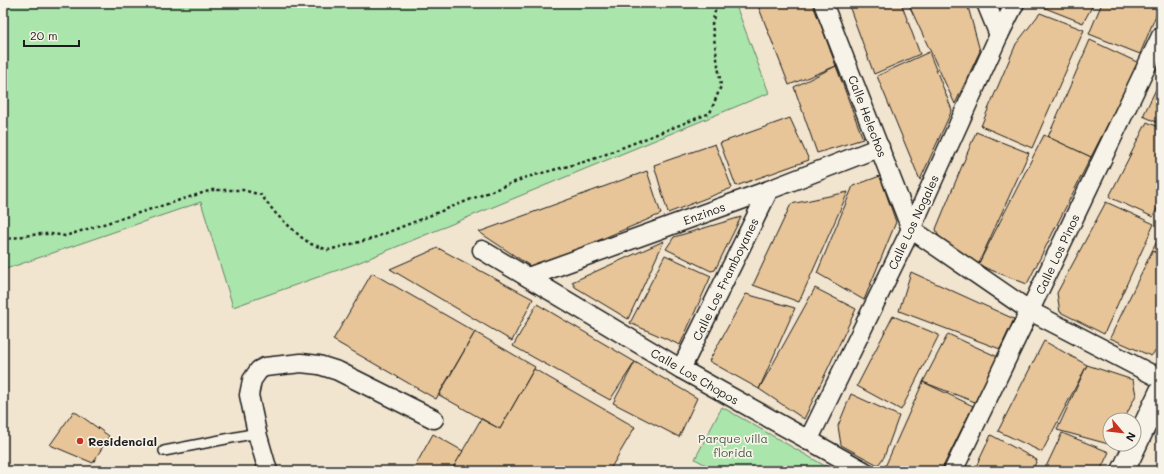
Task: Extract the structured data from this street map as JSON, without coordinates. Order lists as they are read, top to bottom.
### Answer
{
  "streets": {
    "street": [
      "Calle Helechos",
      "Enzinos",
      "Calle Los Nogales",
      "Calle Los Pinos",
      "Calle Los Framboyanes",
      "Calle Los Chopos"
    ]
  },
  "crossings": [
    ["Calle Helechos", "Enzinos"],
    ["Calle Helechos", "Calle Los Nogales"],
    ["Enzinos", "Calle Los Framboyanes"],
    ["Enzinos", "Calle Los Chopos"],
    ["Calle Los Nogales", "Calle Los Chopos"],
    ["Calle Los Framboyanes", "Calle Los Chopos"]
  ],
  "parks": ["Parque villa florida"],
  "places": ["Residencial"],
  "scale_bar": "20 m",
  "north": "bottom right"
}
